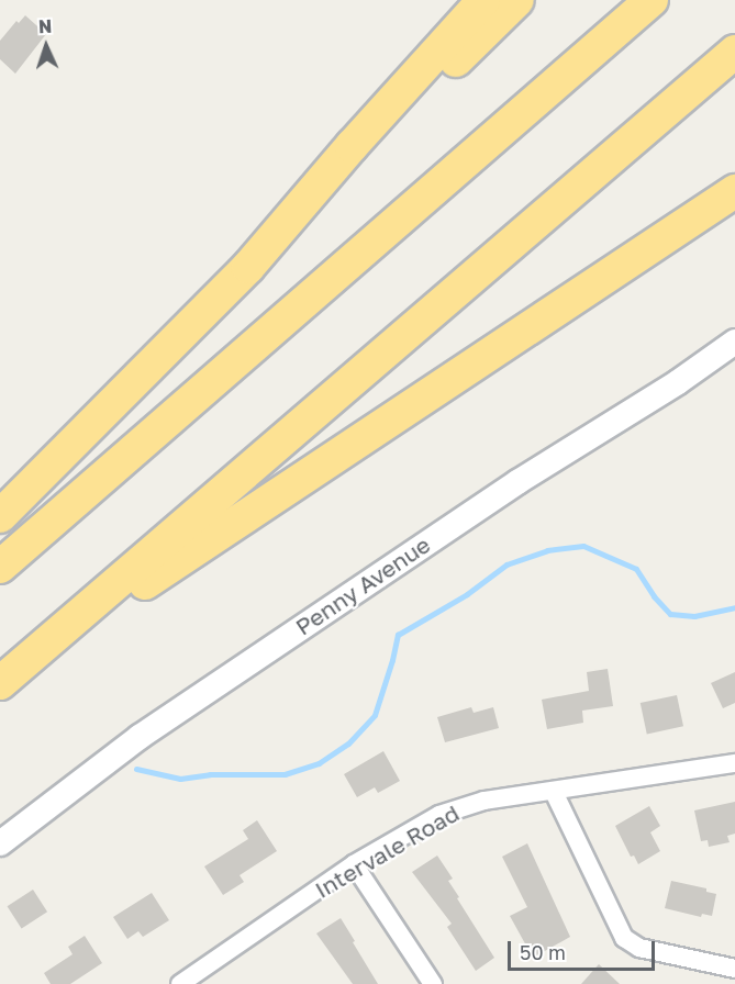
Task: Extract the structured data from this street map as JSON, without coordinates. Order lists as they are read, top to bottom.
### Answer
{
  "streets": {
    "main road": ["Penny Avenue"],
    "street": ["Intervale Road"]
  },
  "scale_bar": "50 m",
  "north": "top"
}
